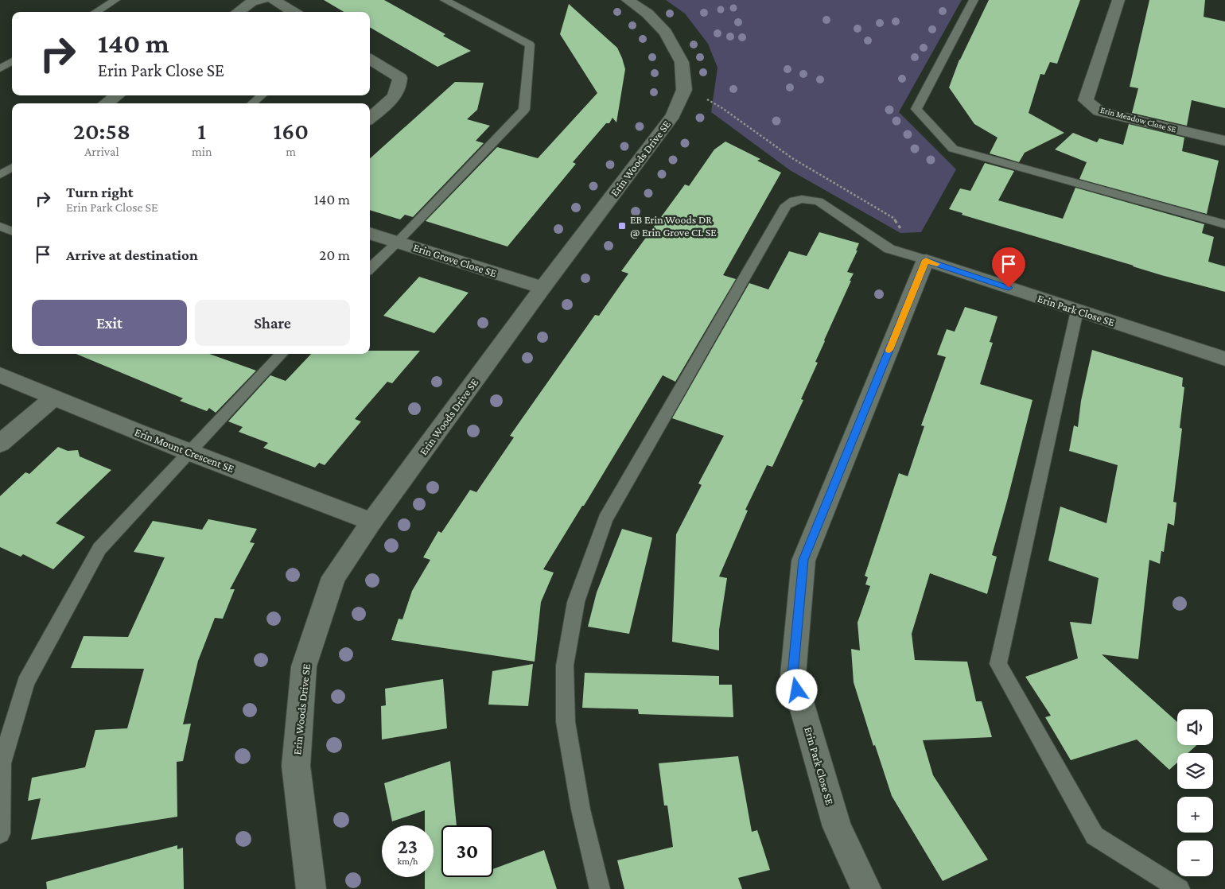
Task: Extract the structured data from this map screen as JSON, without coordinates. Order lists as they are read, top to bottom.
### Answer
{
  "streets": {
    "street": [
      "Erin Meadow Close SE",
      "Erin Woods Drive SE",
      "Erin Grove Close SE",
      "Erin Park Close SE",
      "Erin Mount Crescent SE"
    ]
  },
  "crossings": [
    ["Erin Woods Drive SE", "Erin Grove Close SE"],
    ["Erin Woods Drive SE", "Erin Mount Crescent SE"]
  ],
  "places": {
    "transit": ["EB Erin Woods DR @ Erin Grove CL SE"]
  },
  "page": {
    "turn": ["140 m", "Erin Park Close SE"],
    "eta": [
      "20:58",
      "Arrival",
      "1",
      "min",
      "160",
      "m"
    ],
    "list": [
      {
        "name": "Turn right",
        "note": "Erin Park Close SE",
        "value": "140 m"
      },
      {
        "name": "Arrive at destination",
        "value": "20 m"
      }
    ],
    "buttons": ["Exit", "Share"],
    "map_buttons": ["+", "−"],
    "speed": "23 km/h",
    "limit": "30"
  }
}
